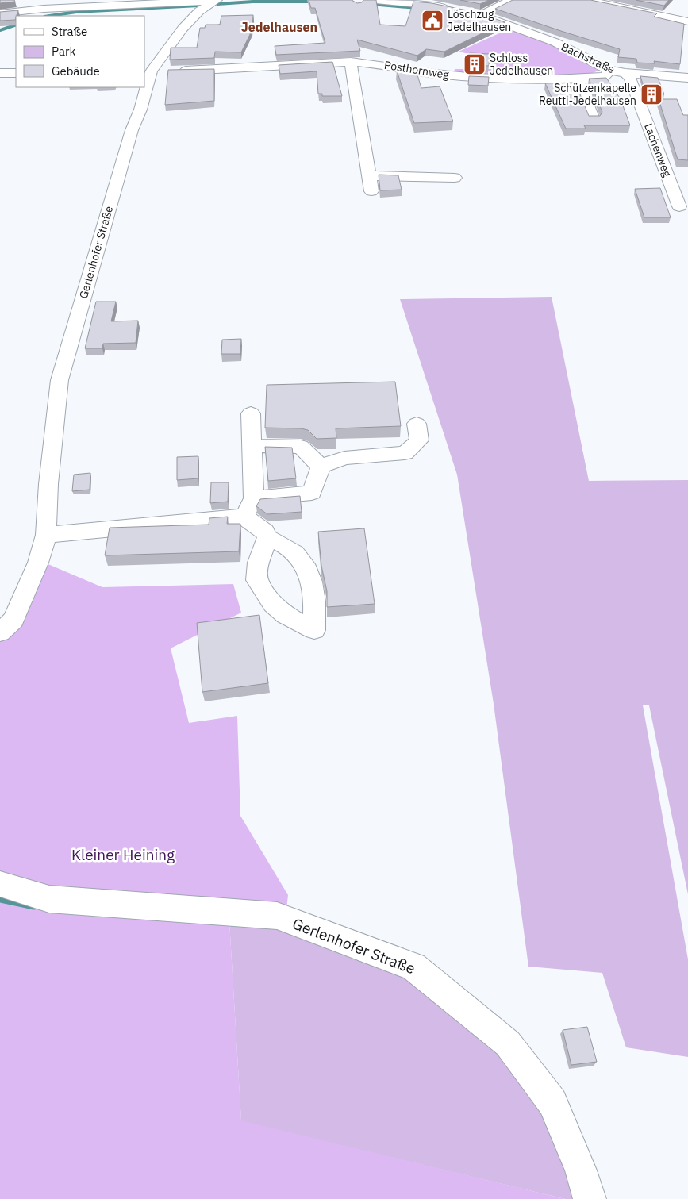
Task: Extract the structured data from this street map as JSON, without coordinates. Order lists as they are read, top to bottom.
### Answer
{
  "streets": {
    "street": [
      "Bachstraße",
      "Posthornweg",
      "Lachenweg",
      "Gerlenhofer Straße"
    ]
  },
  "crossings": [
    ["Bachstraße", "Posthornweg"],
    ["Bachstraße", "Lachenweg"],
    ["Posthornweg", "Lachenweg"],
    ["Posthornweg", "Gerlenhofer Straße"]
  ],
  "districts": ["Jedelhausen"],
  "parks": ["Kleiner Heining"],
  "places": {
    "public building": ["Löschzug Jedelhausen"],
    "building": ["Schloss Jedelhausen", "Schützenkapelle Reutti-Jedelhausen"]
  },
  "legend": ["Straße", "Park", "Gebäude"]
}
